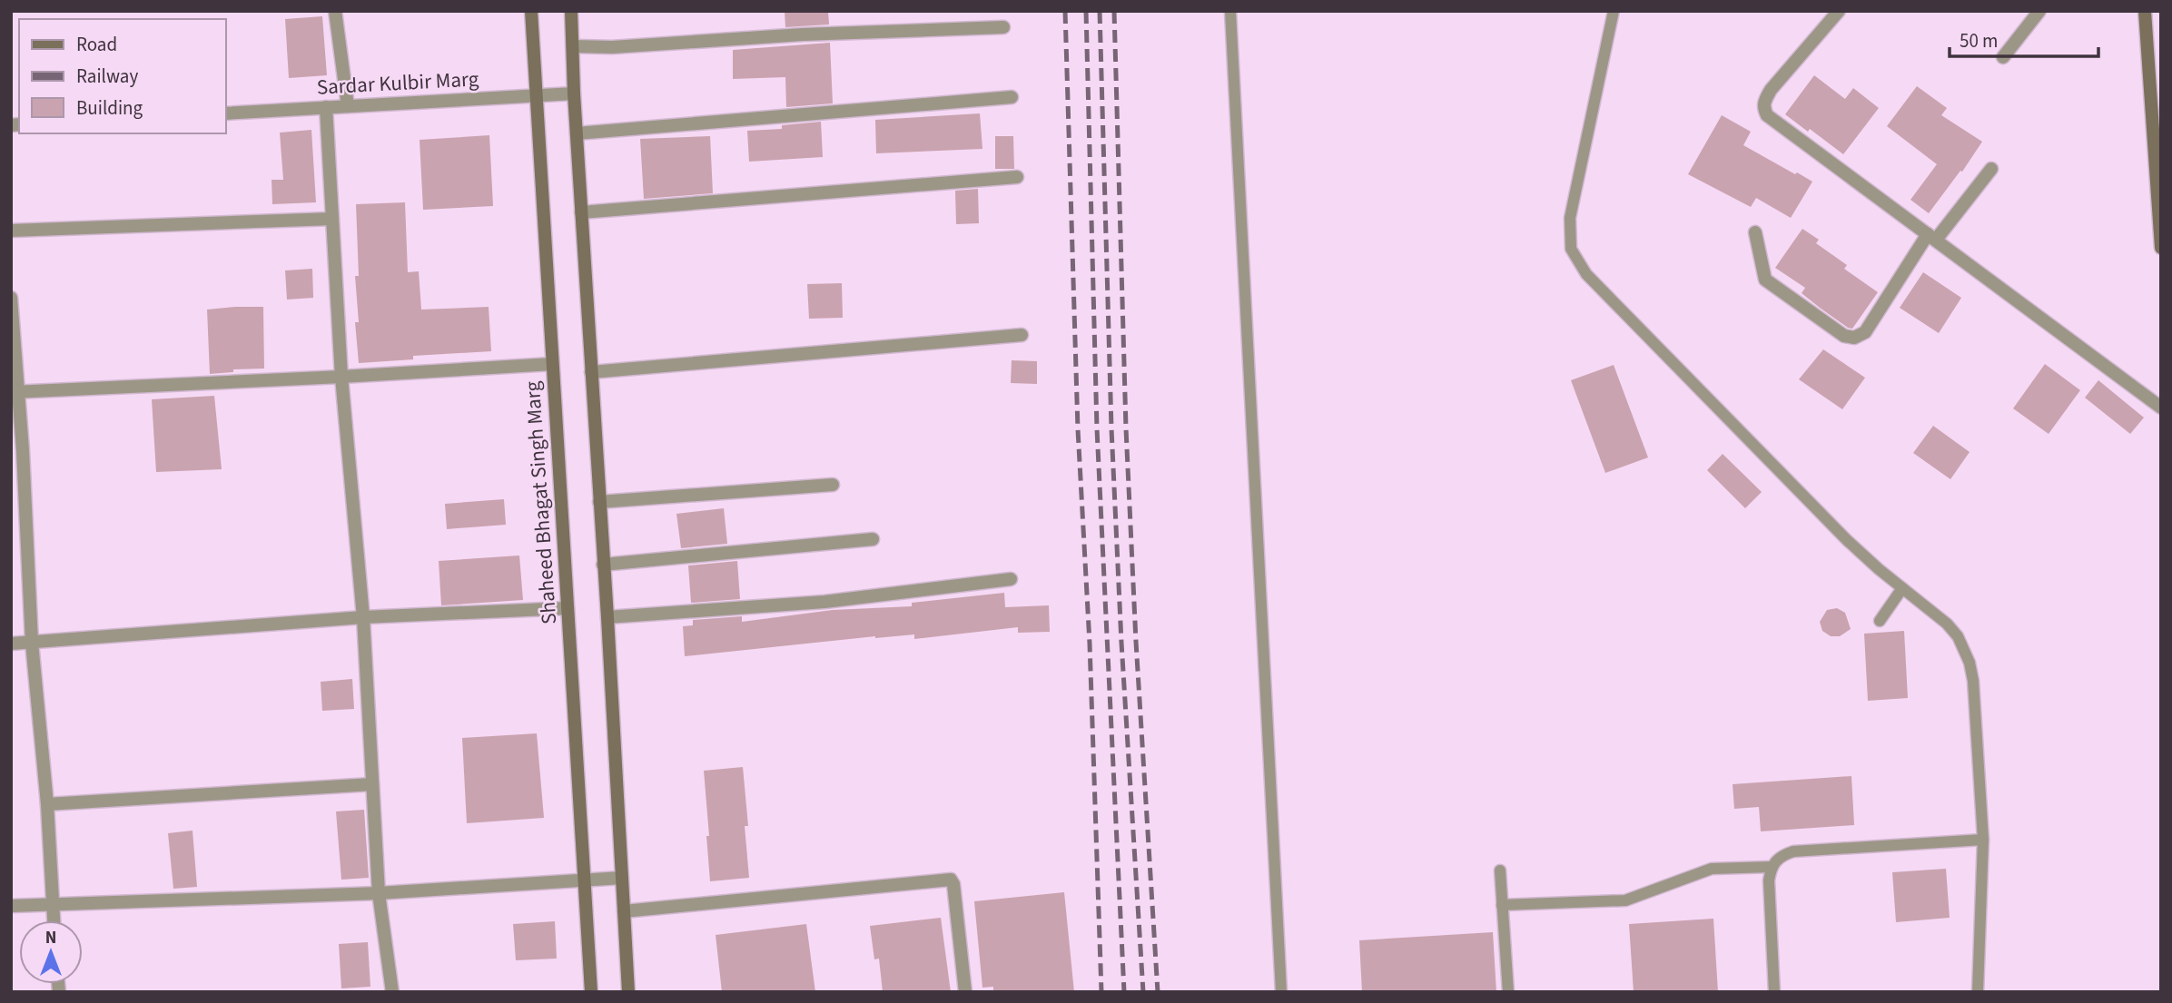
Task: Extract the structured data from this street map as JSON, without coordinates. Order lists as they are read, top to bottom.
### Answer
{
  "streets": {
    "street": ["Sardar Kulbir Marg", "Shaheed Bhagat Singh Marg"]
  },
  "crossings": [
    ["Sardar Kulbir Marg", "Shaheed Bhagat Singh Marg"]
  ],
  "legend": ["Road", "Railway", "Building"],
  "scale_bar": "50 m",
  "north": "top"
}
